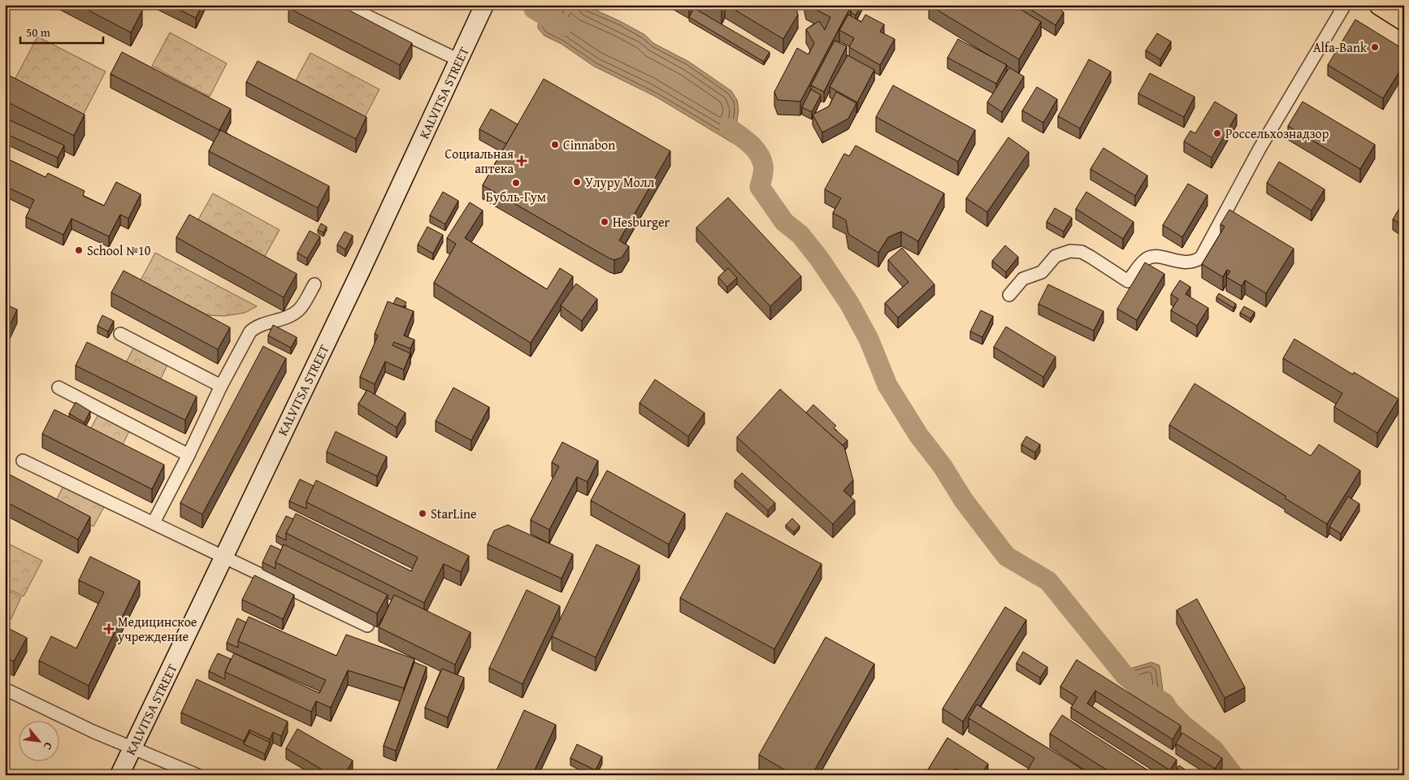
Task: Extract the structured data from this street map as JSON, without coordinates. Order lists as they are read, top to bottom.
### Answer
{
  "streets": {
    "street": ["KALVITSA STREET"]
  },
  "places": {
    "other": [
      "Alfa-Bank",
      "Россельхознадзор",
      "Cinnabon",
      "Улуру Молл",
      "Бубль-Гум",
      "Hesburger",
      "School №10",
      "StarLine"
    ],
    "health": ["Социальная аптека", "Медицинское учреждение"]
  },
  "scale_bar": "50 m",
  "north": "bottom right"
}
